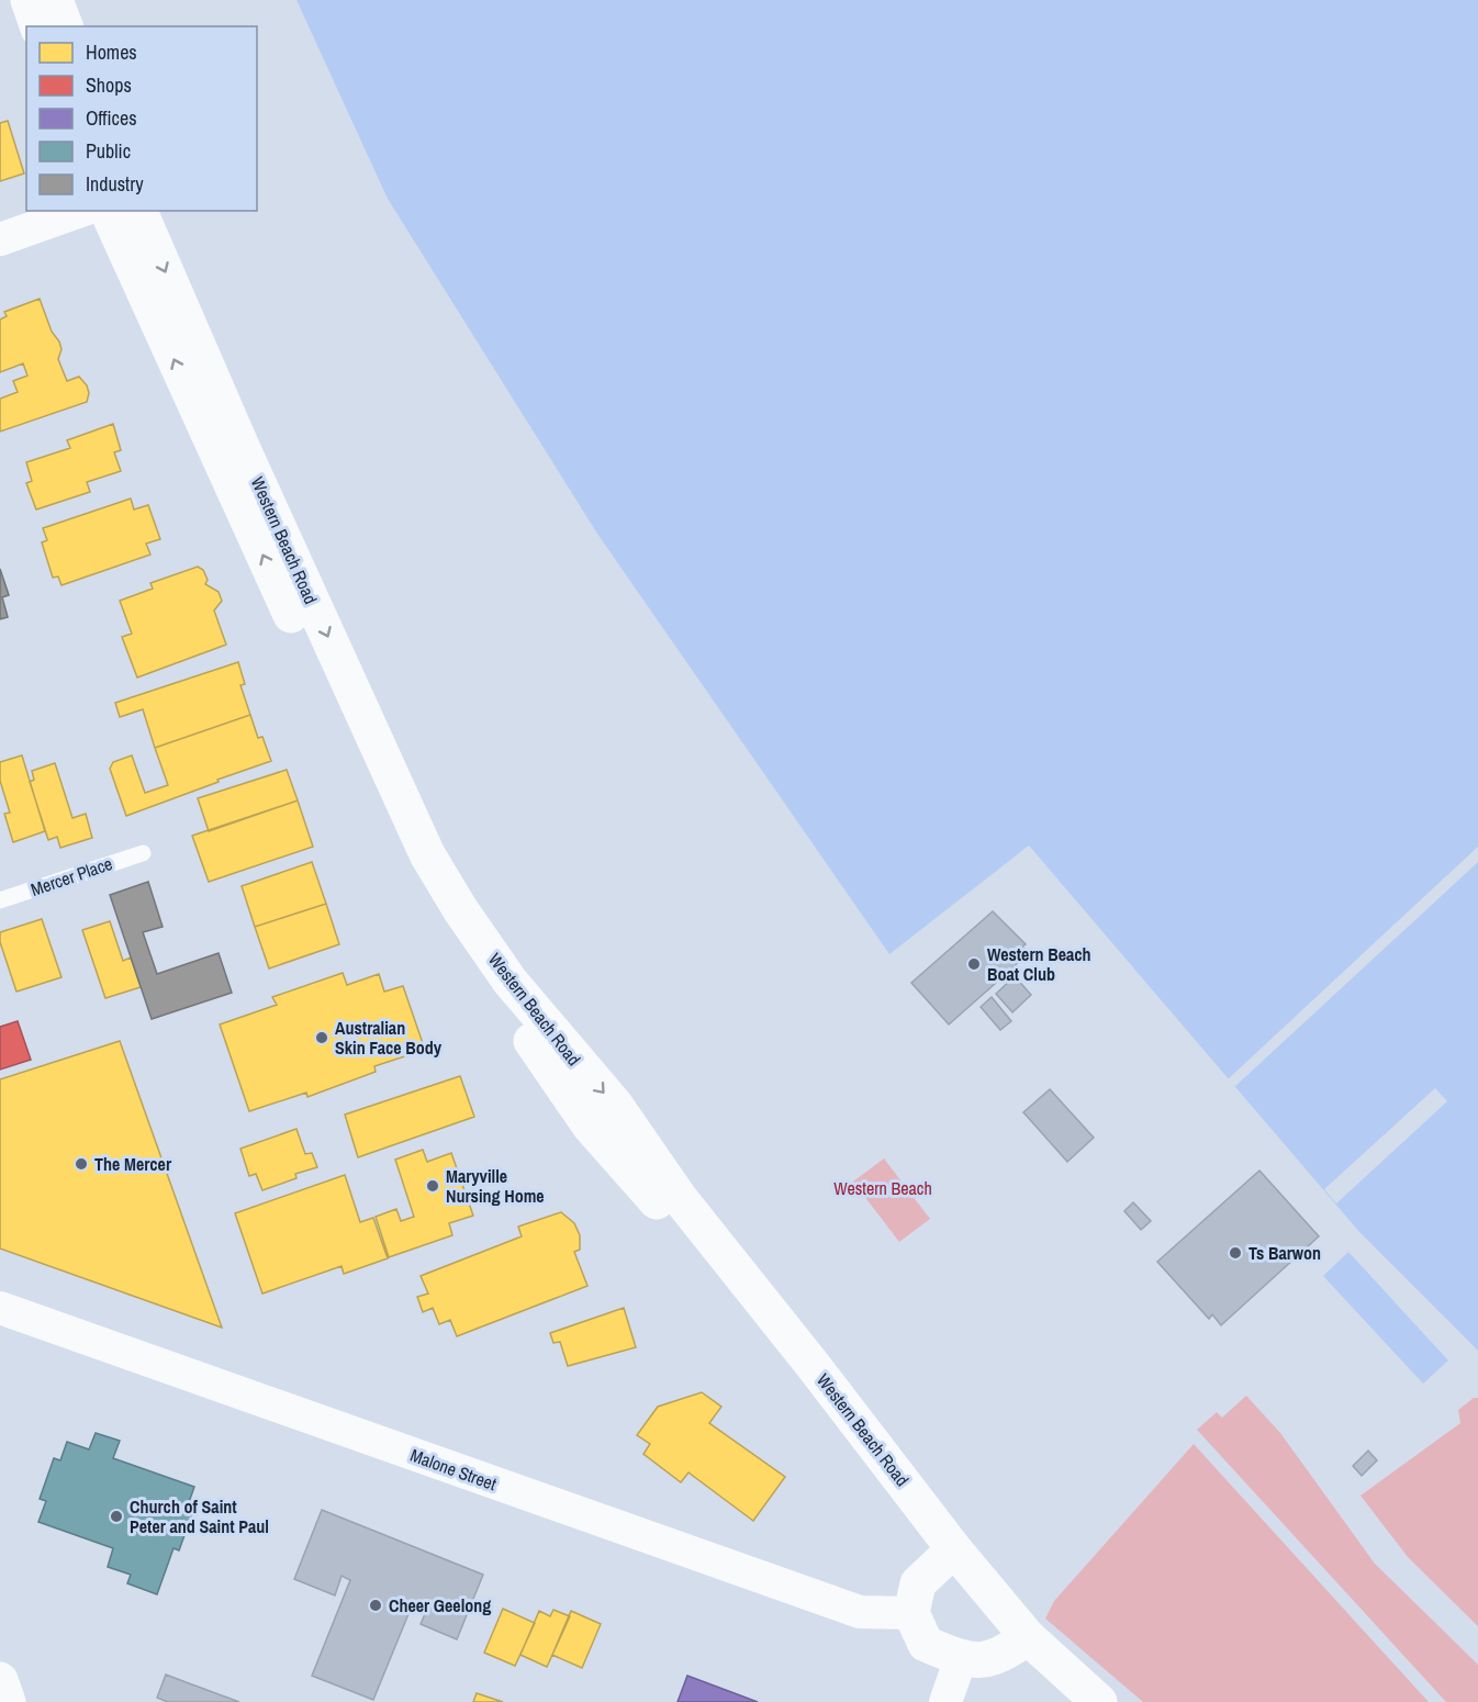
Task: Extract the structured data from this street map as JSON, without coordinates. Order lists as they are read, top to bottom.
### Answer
{
  "streets": {
    "street": ["Western Beach Road", "Malone Street"],
    "lane": ["Mercer Place"]
  },
  "parks": ["Western Beach"],
  "places": [
    "Western Beach Boat Club",
    "Australian Skin Face Body",
    "The Mercer",
    "Maryville Nursing Home",
    "Ts Barwon",
    "Church of Saint Peter and Saint Paul",
    "Cheer Geelong"
  ],
  "legend": [
    "Homes",
    "Shops",
    "Offices",
    "Public",
    "Industry"
  ]
}
